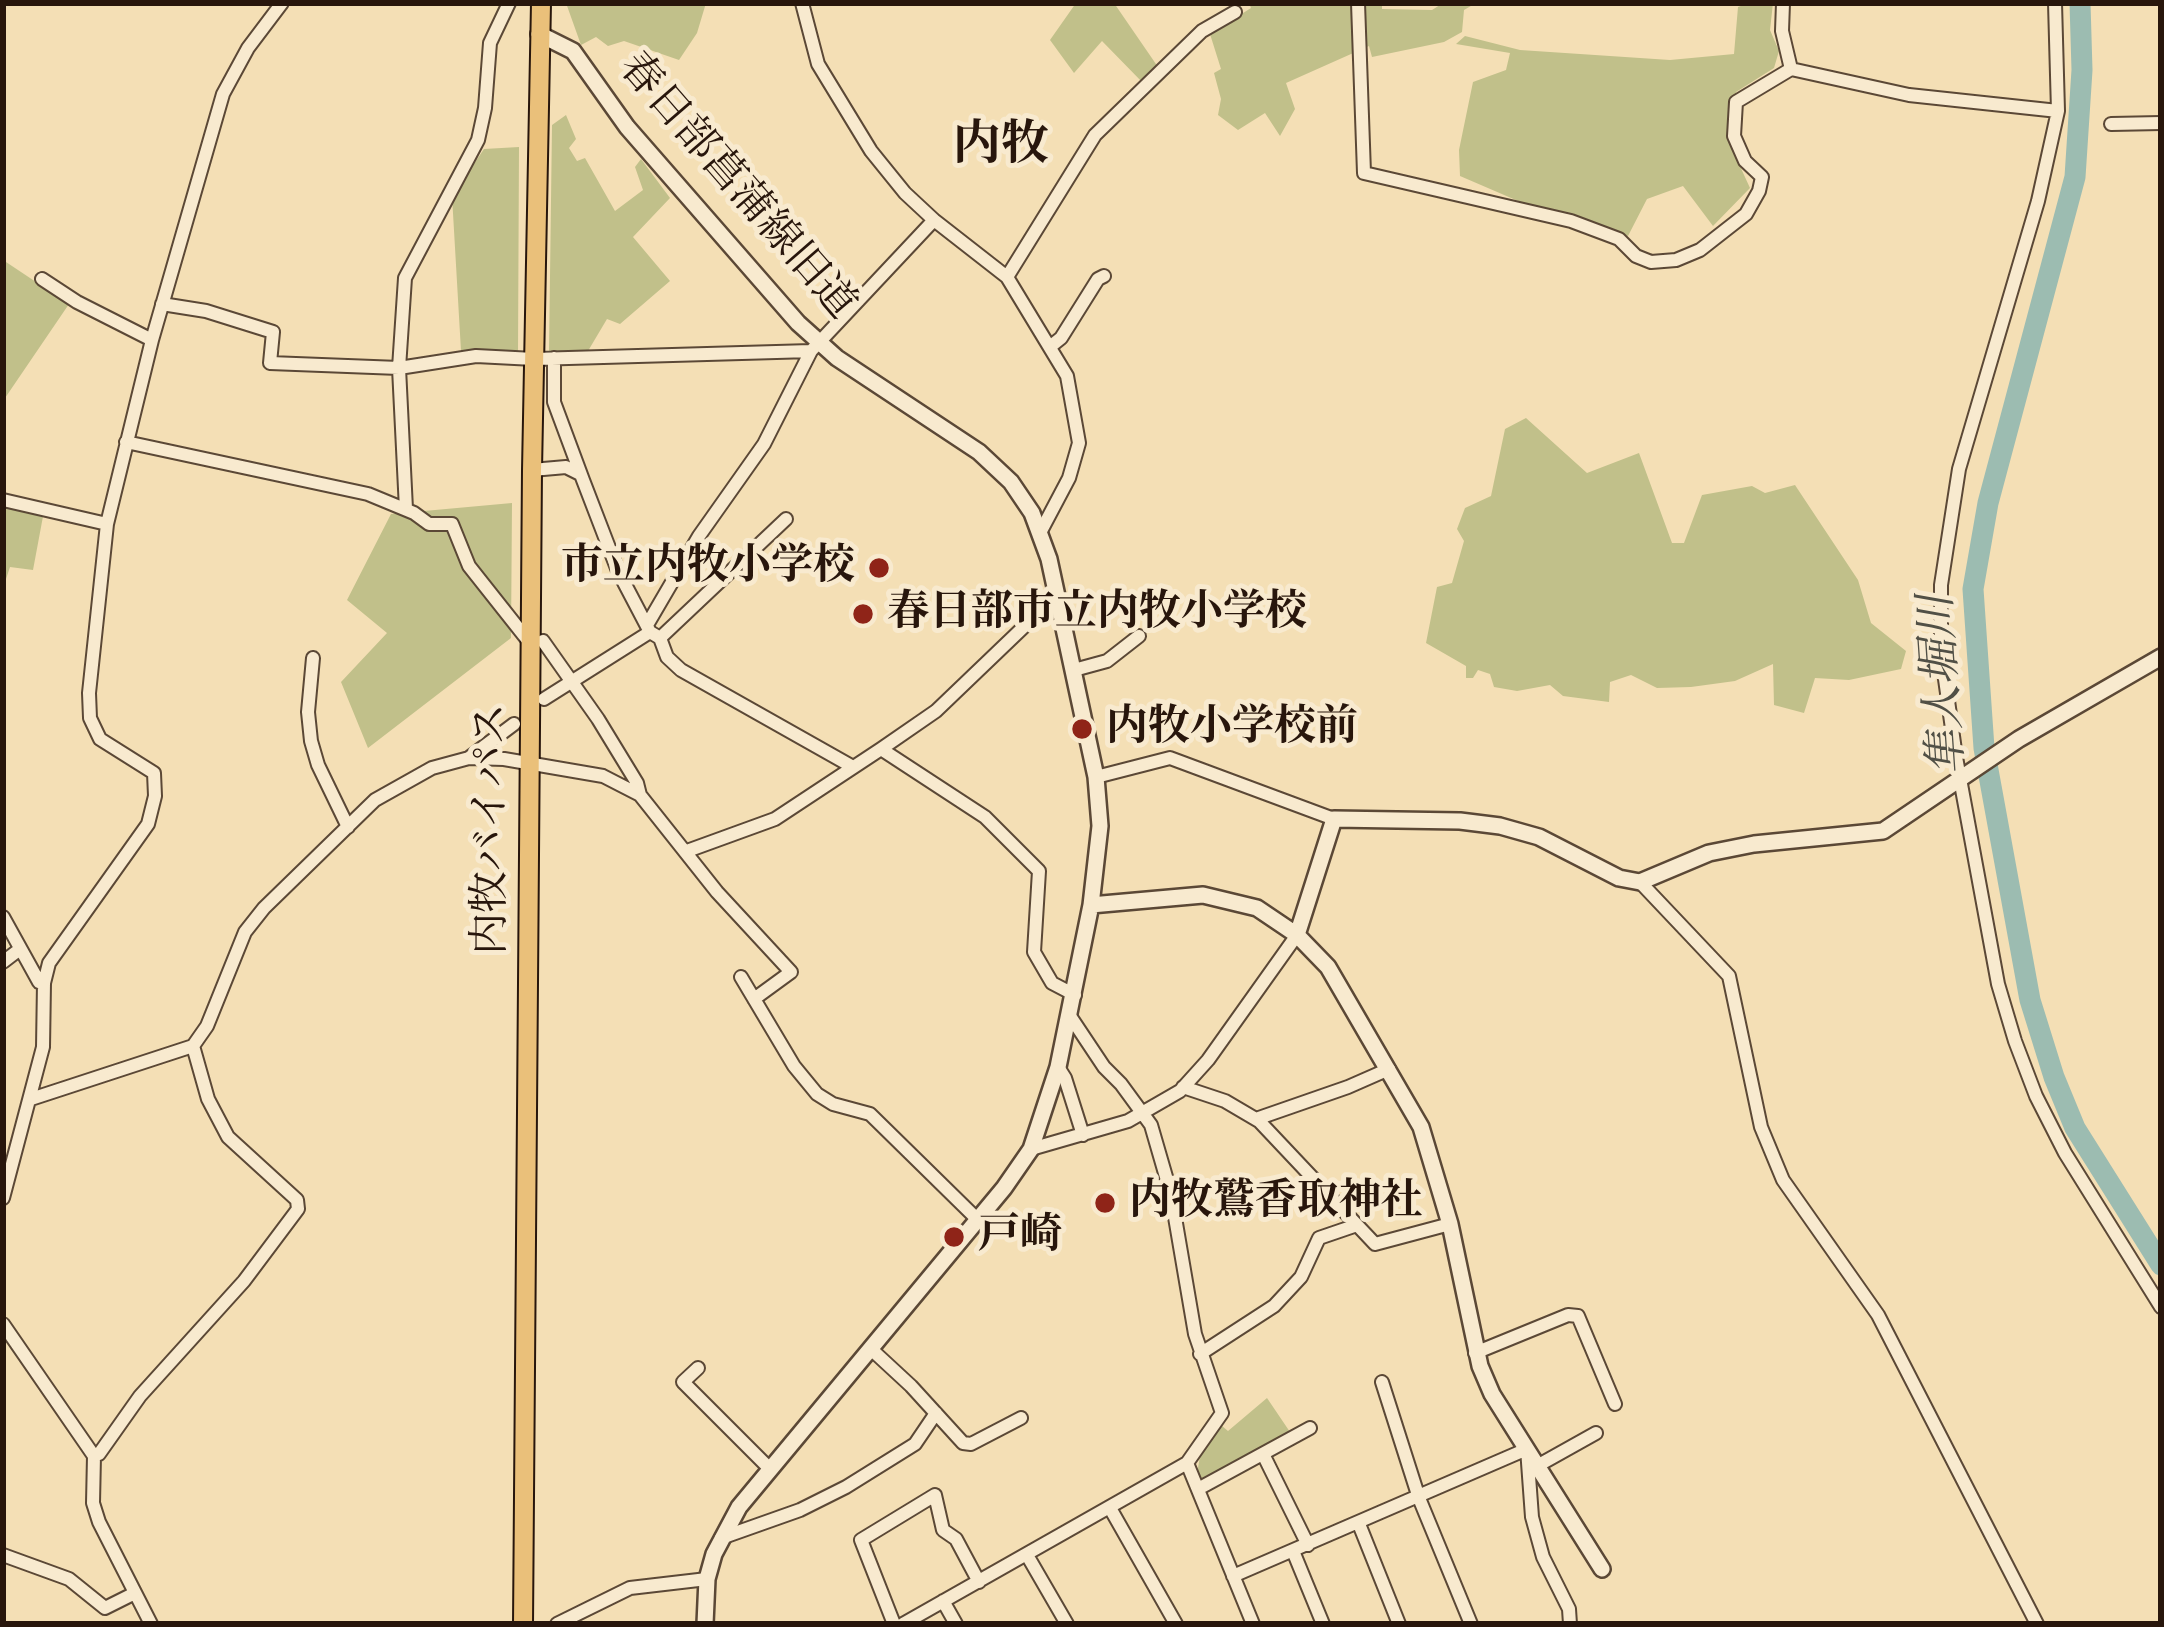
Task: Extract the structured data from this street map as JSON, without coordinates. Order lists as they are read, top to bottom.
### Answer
{
  "streets": {
    "main road": ["内牧バイパス"],
    "street": ["春日部菖蒲線旧道"]
  },
  "crossings": [
    ["春日部菖蒲線旧道", "内牧バイパス"]
  ],
  "districts": ["内牧"],
  "water": ["隼人堀川"],
  "places": [
    "市立内牧小学校",
    "春日部市立内牧小学校",
    "内牧小学校前",
    "内牧鷲香取神社",
    "戸崎"
  ]
}
